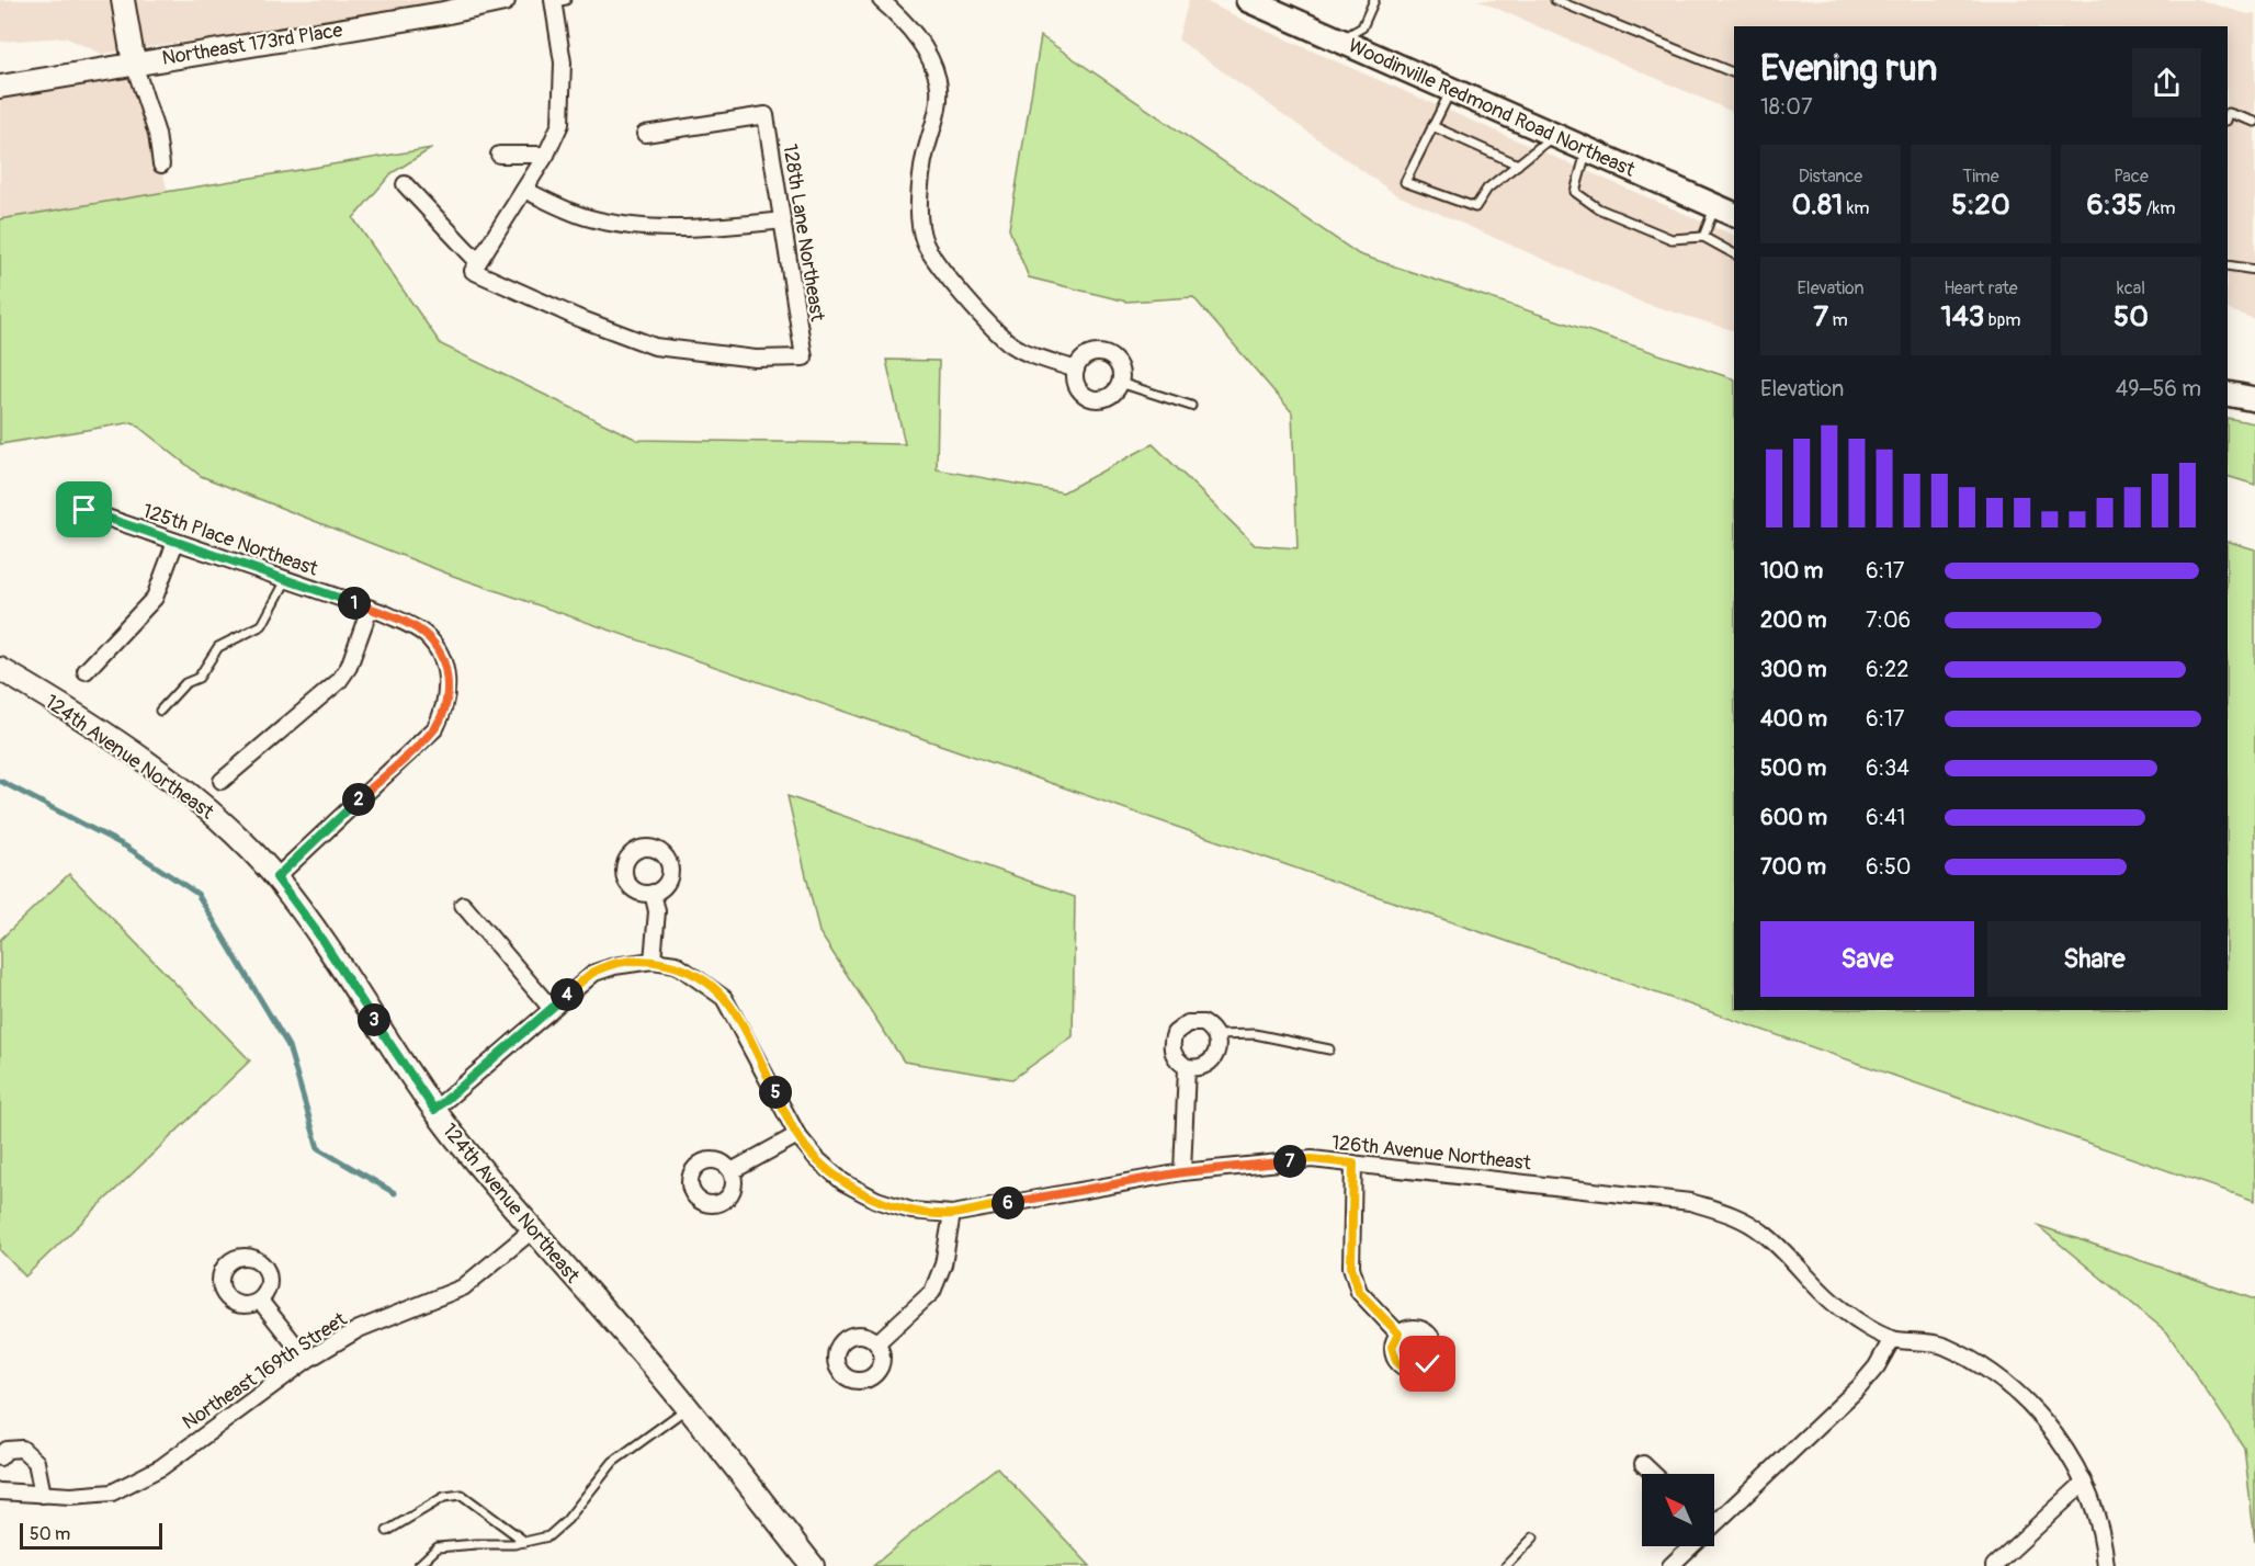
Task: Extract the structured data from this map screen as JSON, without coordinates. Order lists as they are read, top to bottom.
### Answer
{
  "streets": {
    "main road": ["Woodinville Redmond Road Northeast"],
    "street": [
      "Northeast 173rd Place",
      "128th Lane Northeast",
      "125th Place Northeast",
      "124th Avenue Northeast",
      "126th Avenue Northeast",
      "Northeast 169th Street"
    ]
  },
  "crossings": [
    ["125th Place Northeast", "124th Avenue Northeast"],
    ["124th Avenue Northeast", "Northeast 169th Street"]
  ],
  "scale_bar": "50 m",
  "north": "top left",
  "page": {
    "heading": ["Evening run", "18:07"],
    "stats": [
      ["Distance", "0.81 km"],
      ["Time", "5:20"],
      ["Pace", "6:35 /km"],
      ["Elevation", "7 m"],
      ["Heart rate", "143 bpm"],
      ["kcal", "50"]
    ],
    "chart": ["Elevation", "49–56 m"],
    "list": [
      {
        "name": "100 m",
        "note": "6:17"
      },
      {
        "name": "200 m",
        "note": "7:06"
      },
      {
        "name": "300 m",
        "note": "6:22"
      },
      {
        "name": "400 m",
        "note": "6:17"
      },
      {
        "name": "500 m",
        "note": "6:34"
      },
      {
        "name": "600 m",
        "note": "6:41"
      },
      {
        "name": "700 m",
        "note": "6:50"
      }
    ],
    "pins": [
      "1",
      "2",
      "4",
      "3",
      "5",
      "7",
      "6"
    ],
    "buttons": ["Save", "Share"],
    "scale": "50 m"
  }
}
